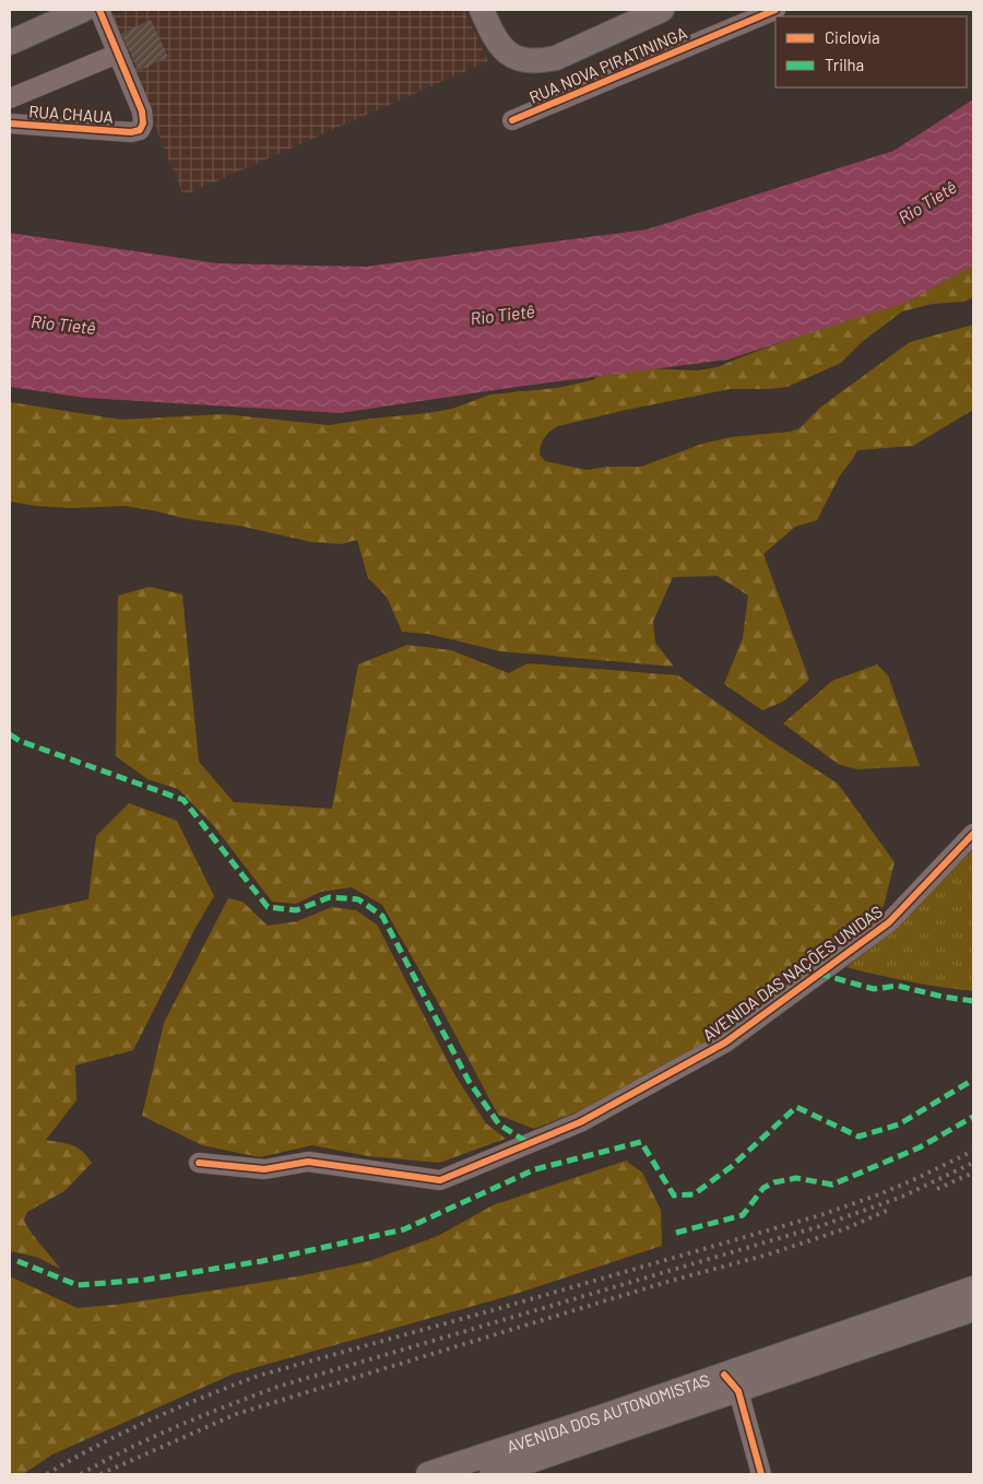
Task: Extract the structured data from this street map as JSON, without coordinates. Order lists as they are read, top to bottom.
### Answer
{
  "streets": {
    "main road": ["AVENIDA DOS AUTONOMISTAS"],
    "street": ["RUA NOVA PIRATININGA", "RUA CHAUA", "AVENIDA DAS NAÇÕES UNIDAS"]
  },
  "water": ["Rio Tietê"],
  "legend": ["Ciclovia", "Trilha"]
}
